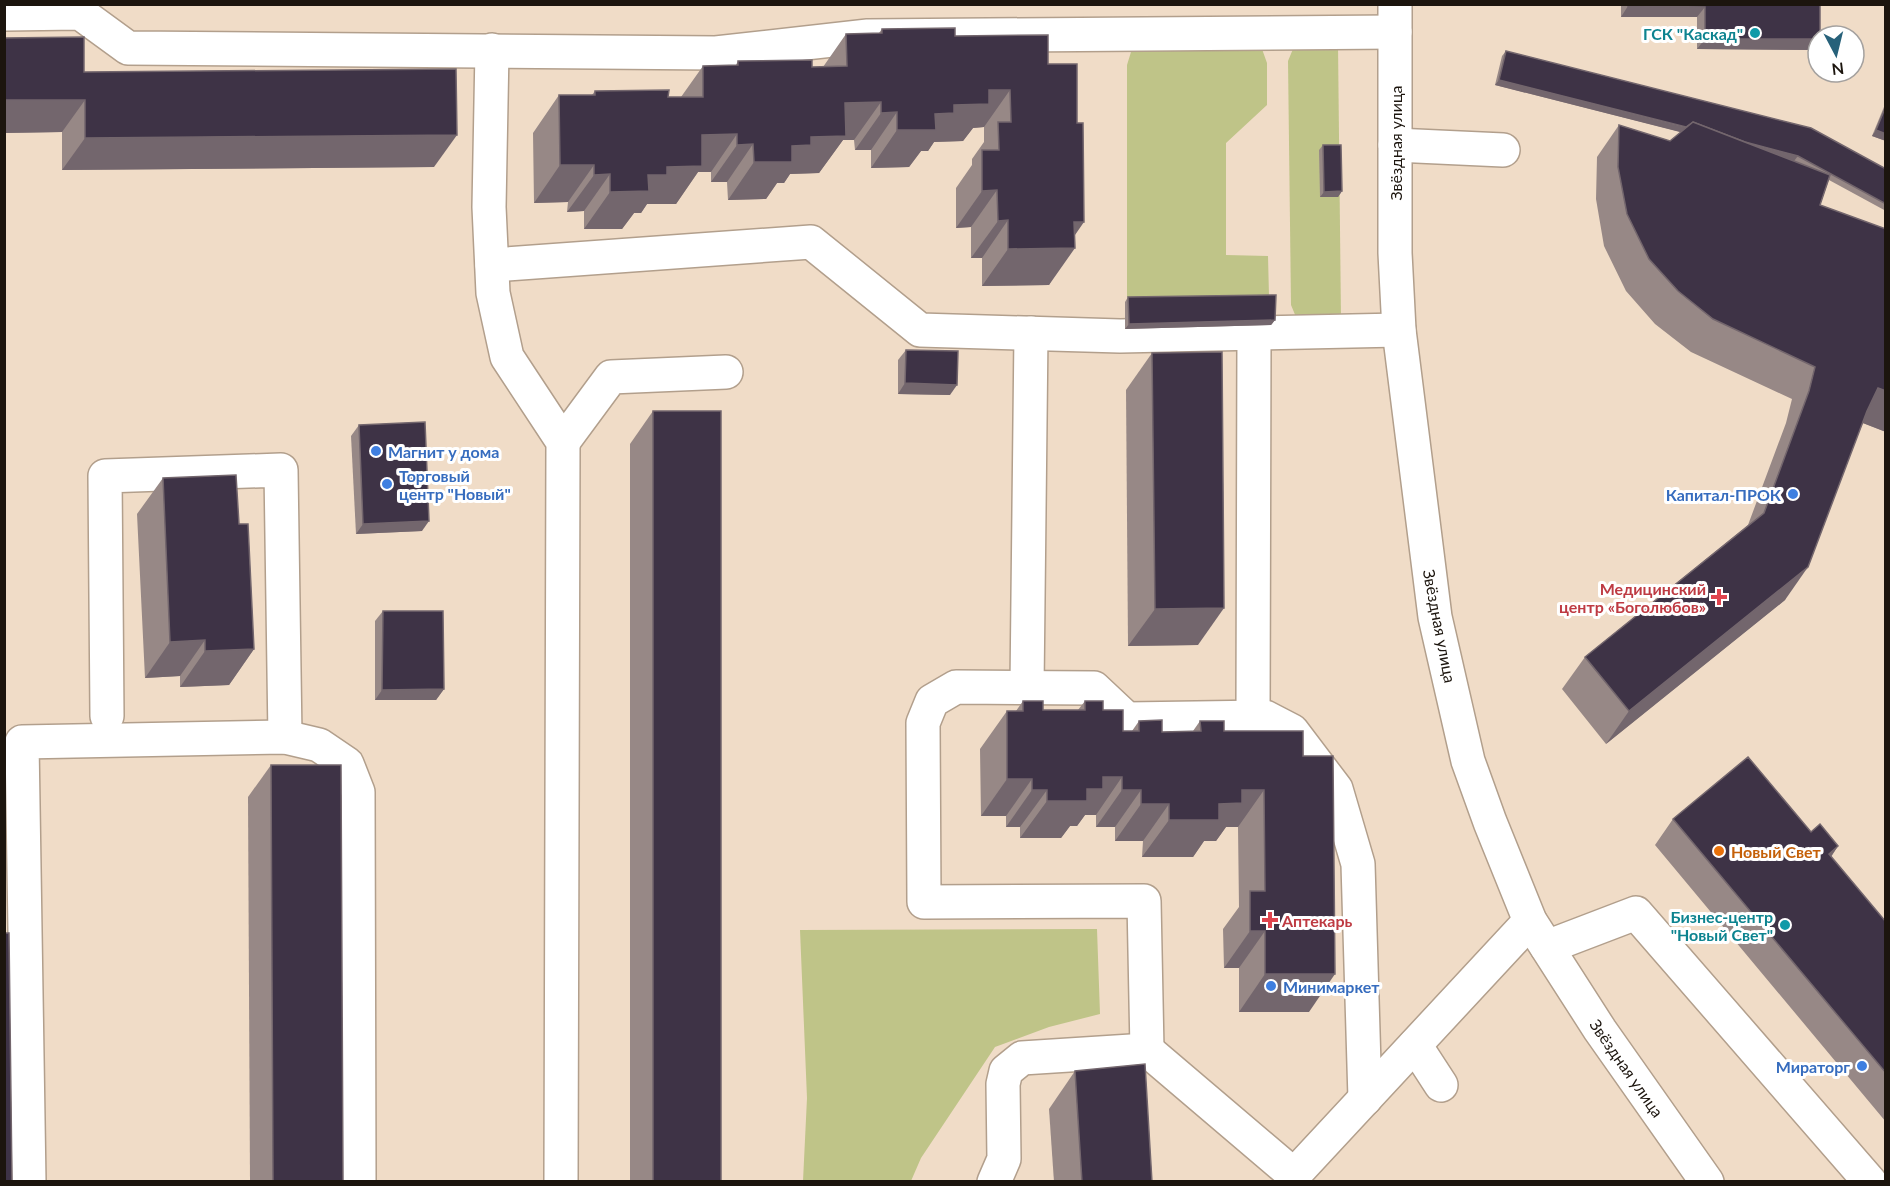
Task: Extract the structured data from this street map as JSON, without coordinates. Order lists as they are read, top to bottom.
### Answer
{
  "streets": {
    "main road": ["Звёздная улица"]
  },
  "places": {
    "other": [
      "ГСК \"Каскад\"",
      "Магнит у дома",
      "Торговый центр \"Новый\"",
      "Капитал-ПРОК",
      "Новый Свет",
      "Бизнес-центр \"Новый Свет\"",
      "Минимаркет",
      "Мираторг"
    ],
    "health": ["Медицинский центр «Боголюбов»", "Аптекарь"]
  },
  "north": "bottom"
}
